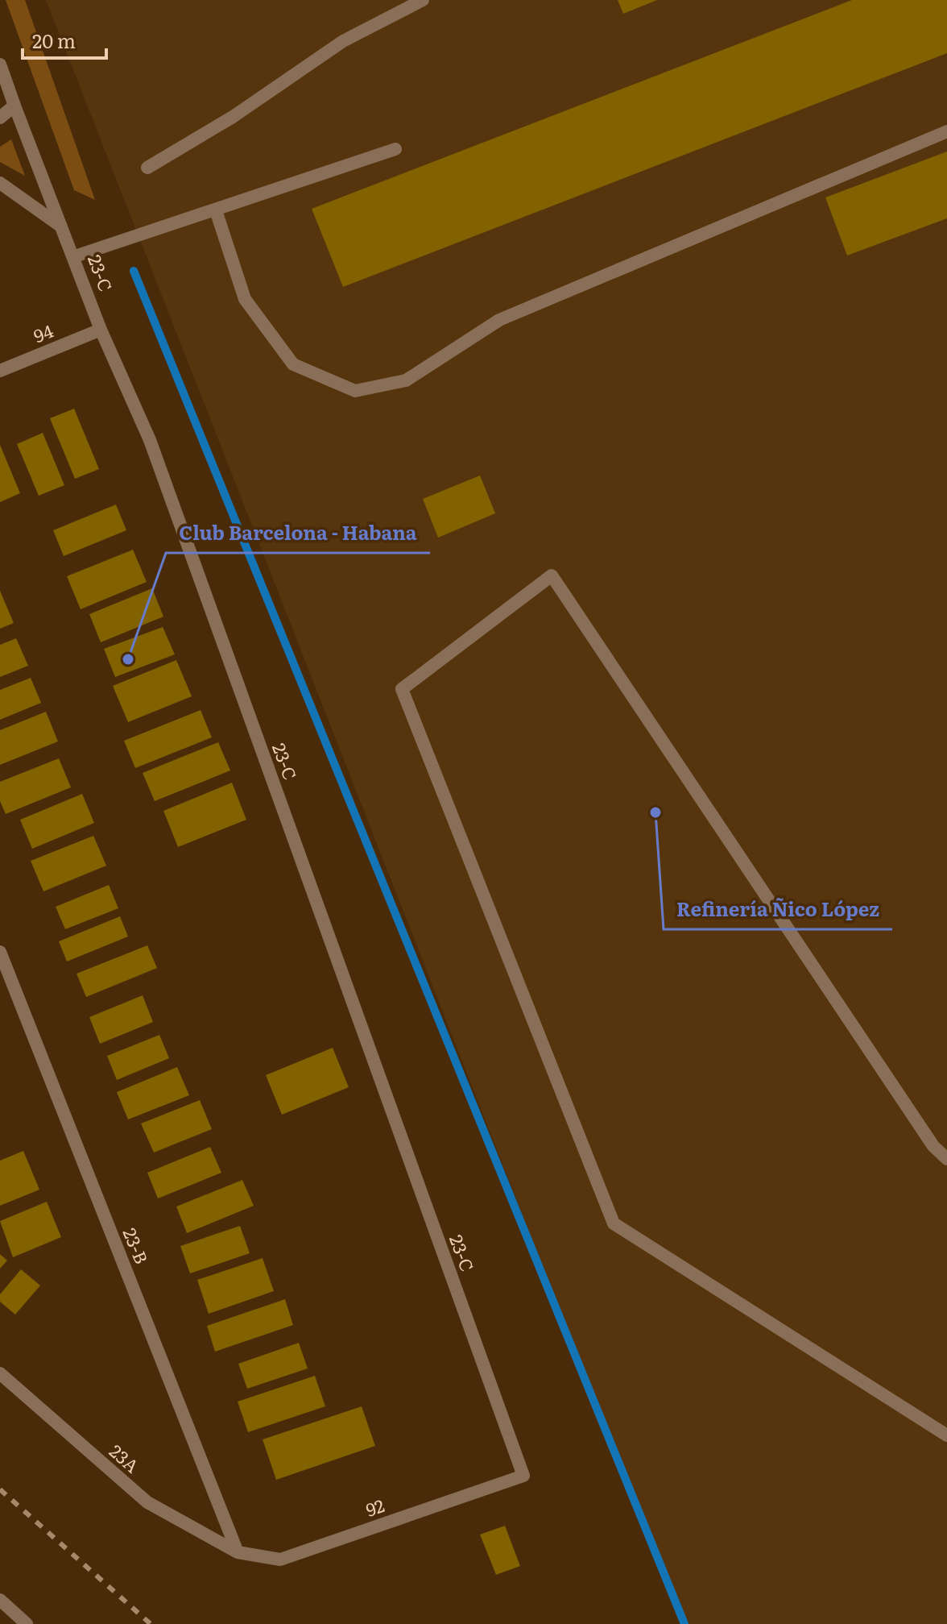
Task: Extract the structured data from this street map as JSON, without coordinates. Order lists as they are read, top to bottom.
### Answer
{
  "streets": {
    "street": [
      "23-C",
      "94",
      "23-B",
      "23A",
      "92"
    ]
  },
  "crossings": [
    ["23-C", "94"],
    ["23-C", "92"],
    ["23-B", "23A"],
    ["23-B", "92"],
    ["23A", "92"]
  ],
  "places": ["Club Barcelona - Habana", "Refinería Ñico López"],
  "scale_bar": "20 m"
}
